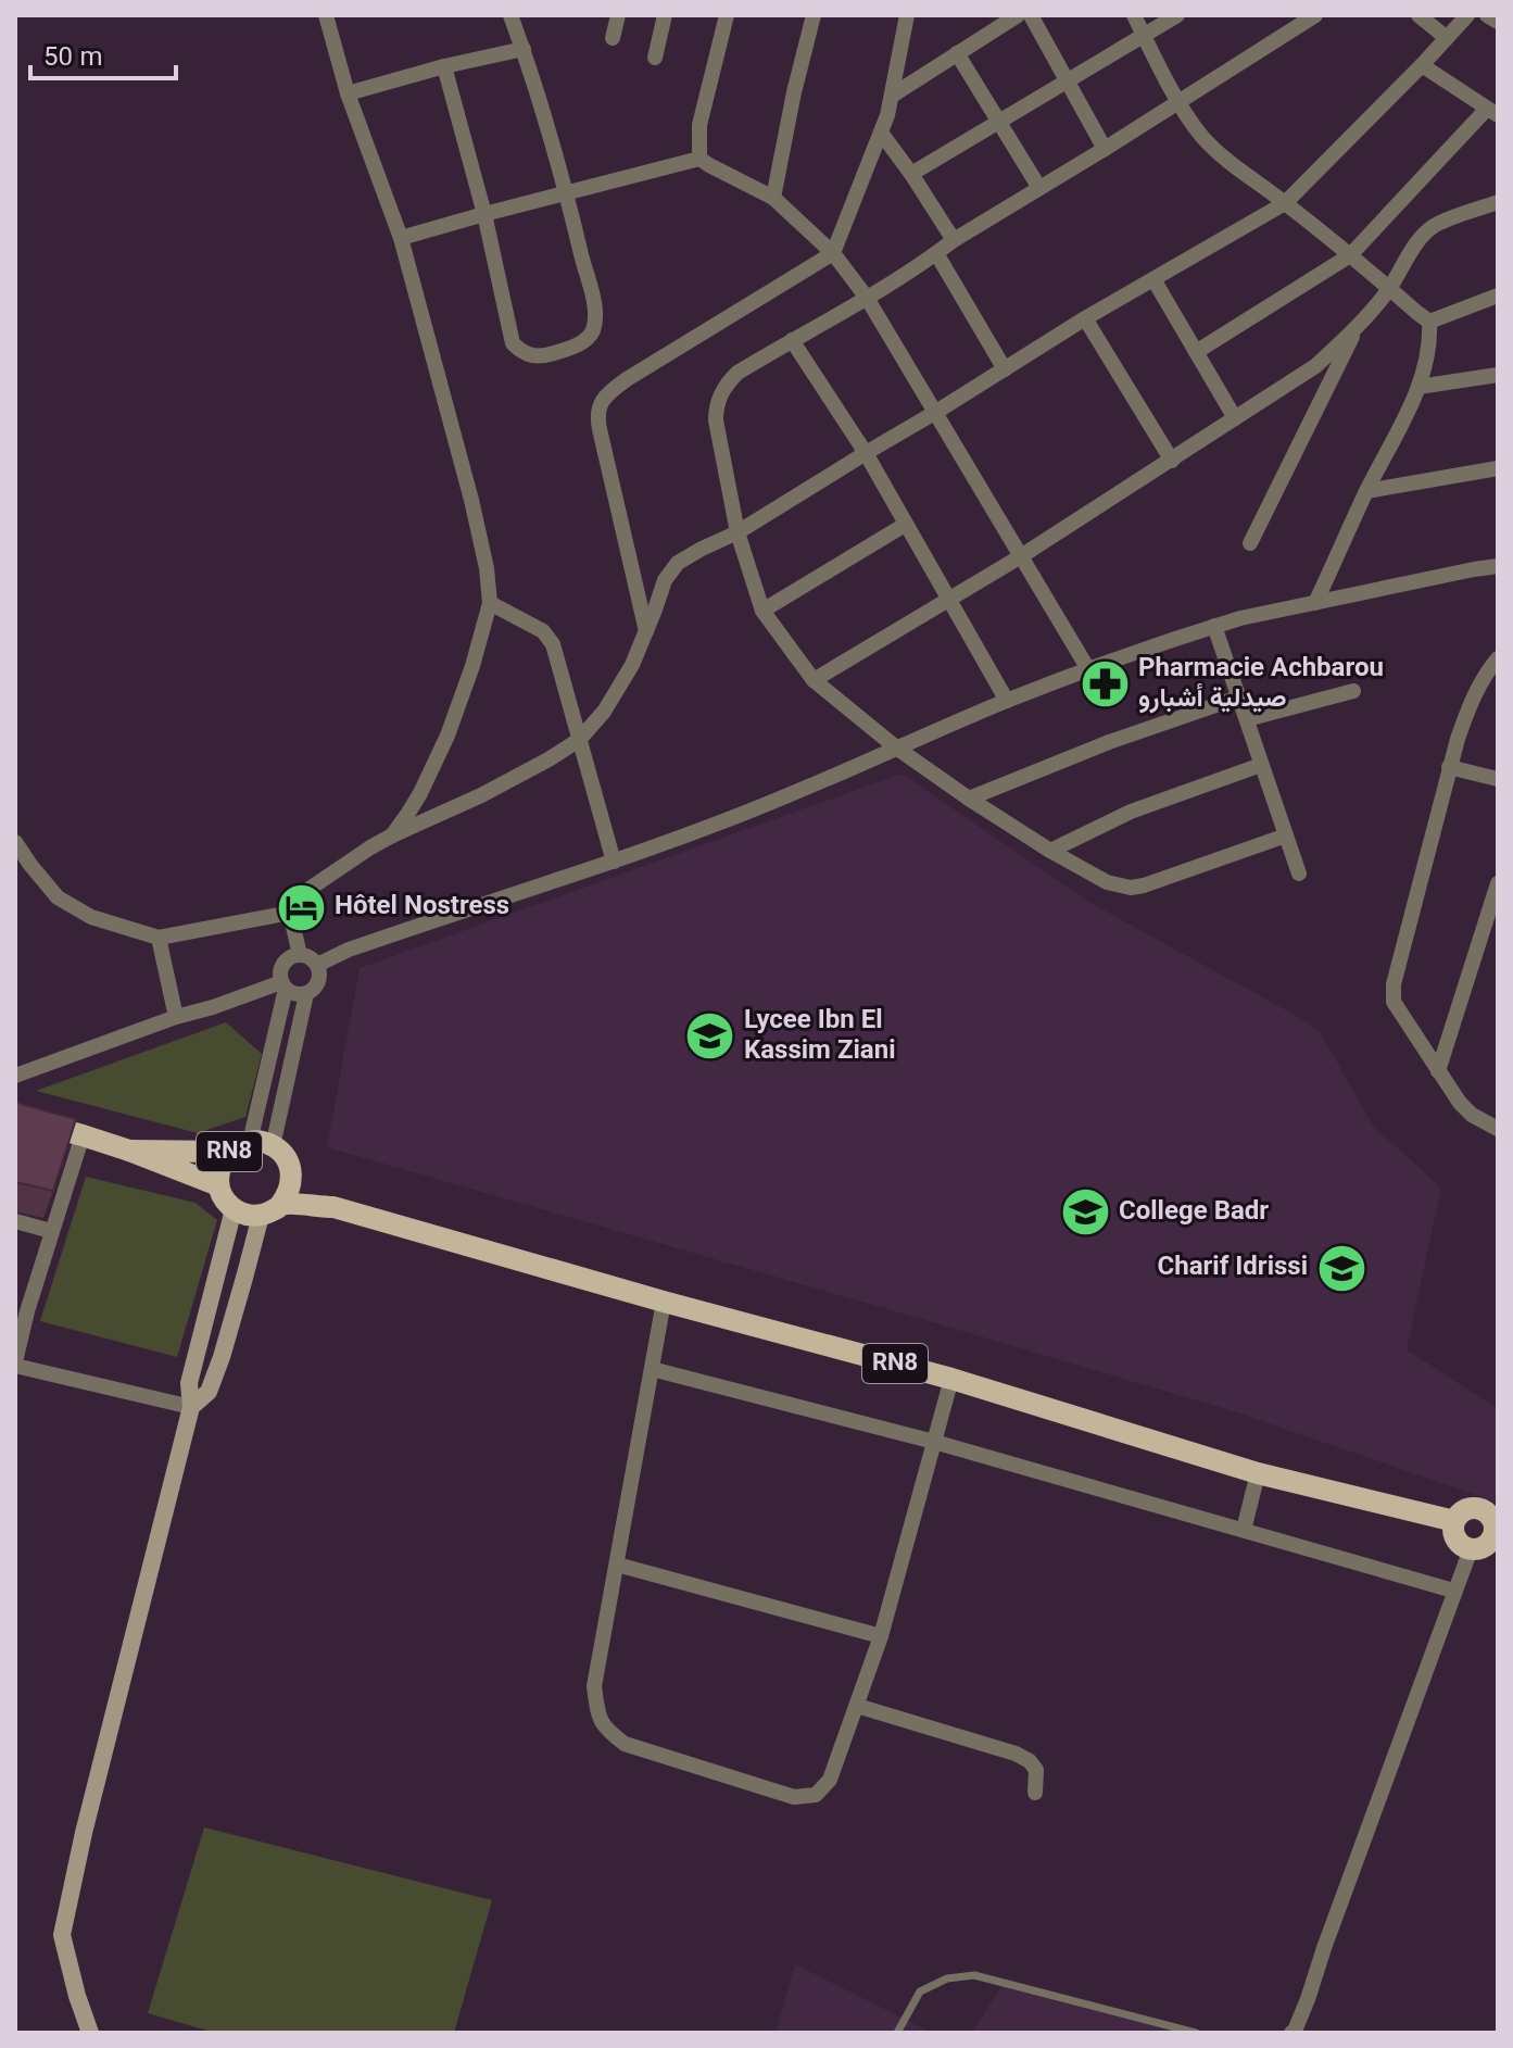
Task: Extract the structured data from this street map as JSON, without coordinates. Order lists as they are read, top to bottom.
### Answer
{
  "streets": {
    "main road": ["RN8"]
  },
  "places": {
    "pharmacy": ["Pharmacie Achbarou صيدلية أشبارو"],
    "hotel": ["Hôtel Nostress"],
    "school or university": ["Lycee Ibn El Kassim Ziani", "College Badr", "Charif Idrissi"]
  },
  "scale_bar": "50 m"
}
